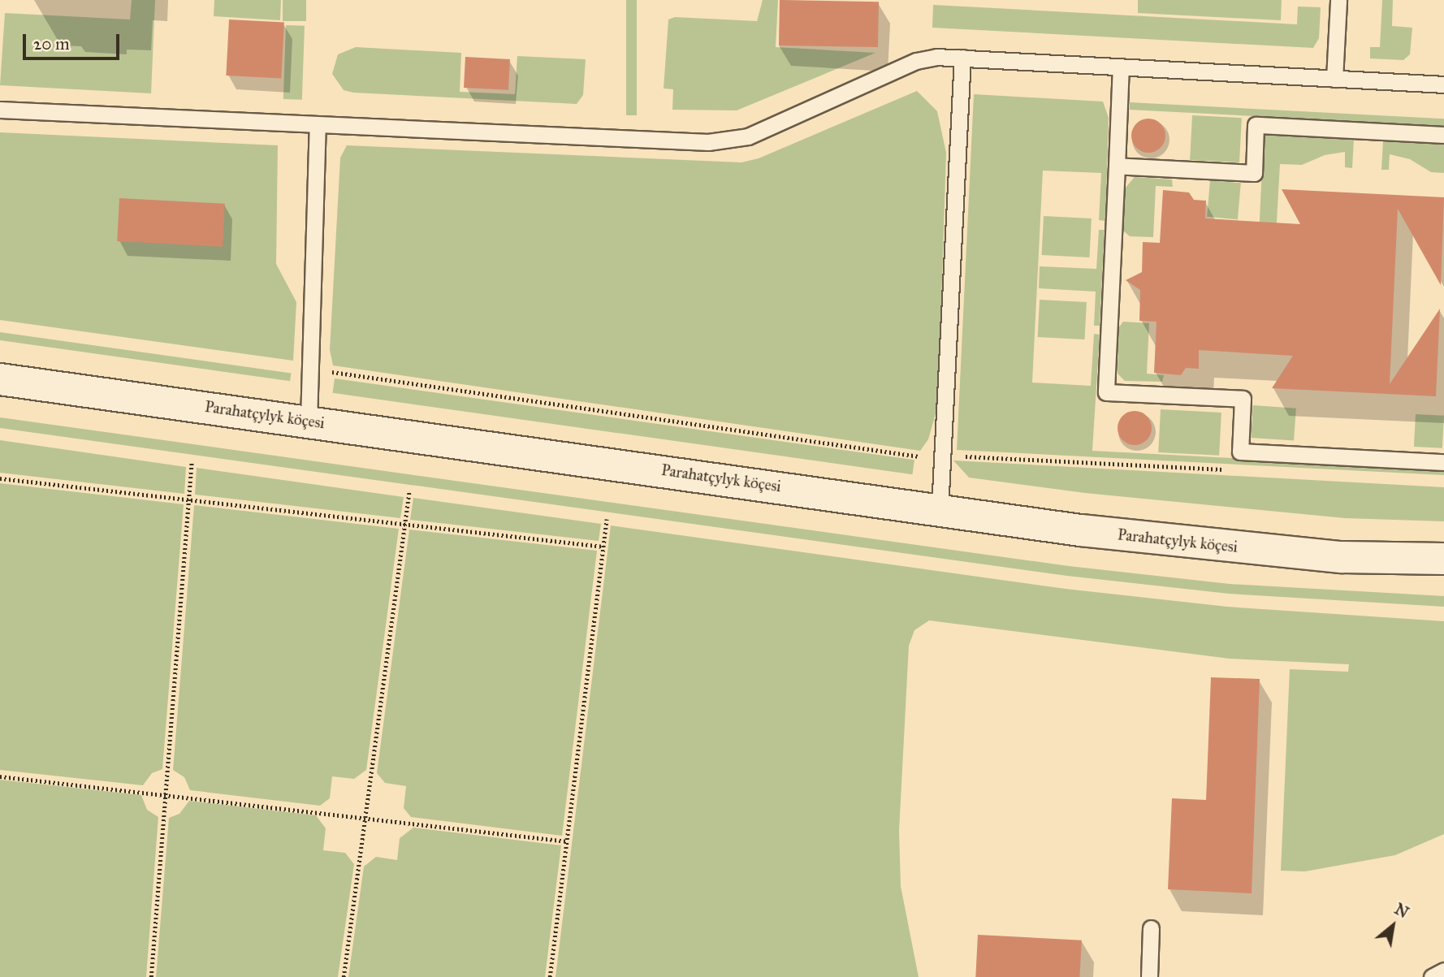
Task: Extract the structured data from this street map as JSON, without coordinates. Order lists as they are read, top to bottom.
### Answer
{
  "streets": {
    "street": ["Parahatçylyk köçesi"]
  },
  "scale_bar": "20 m",
  "north": "top right"
}
